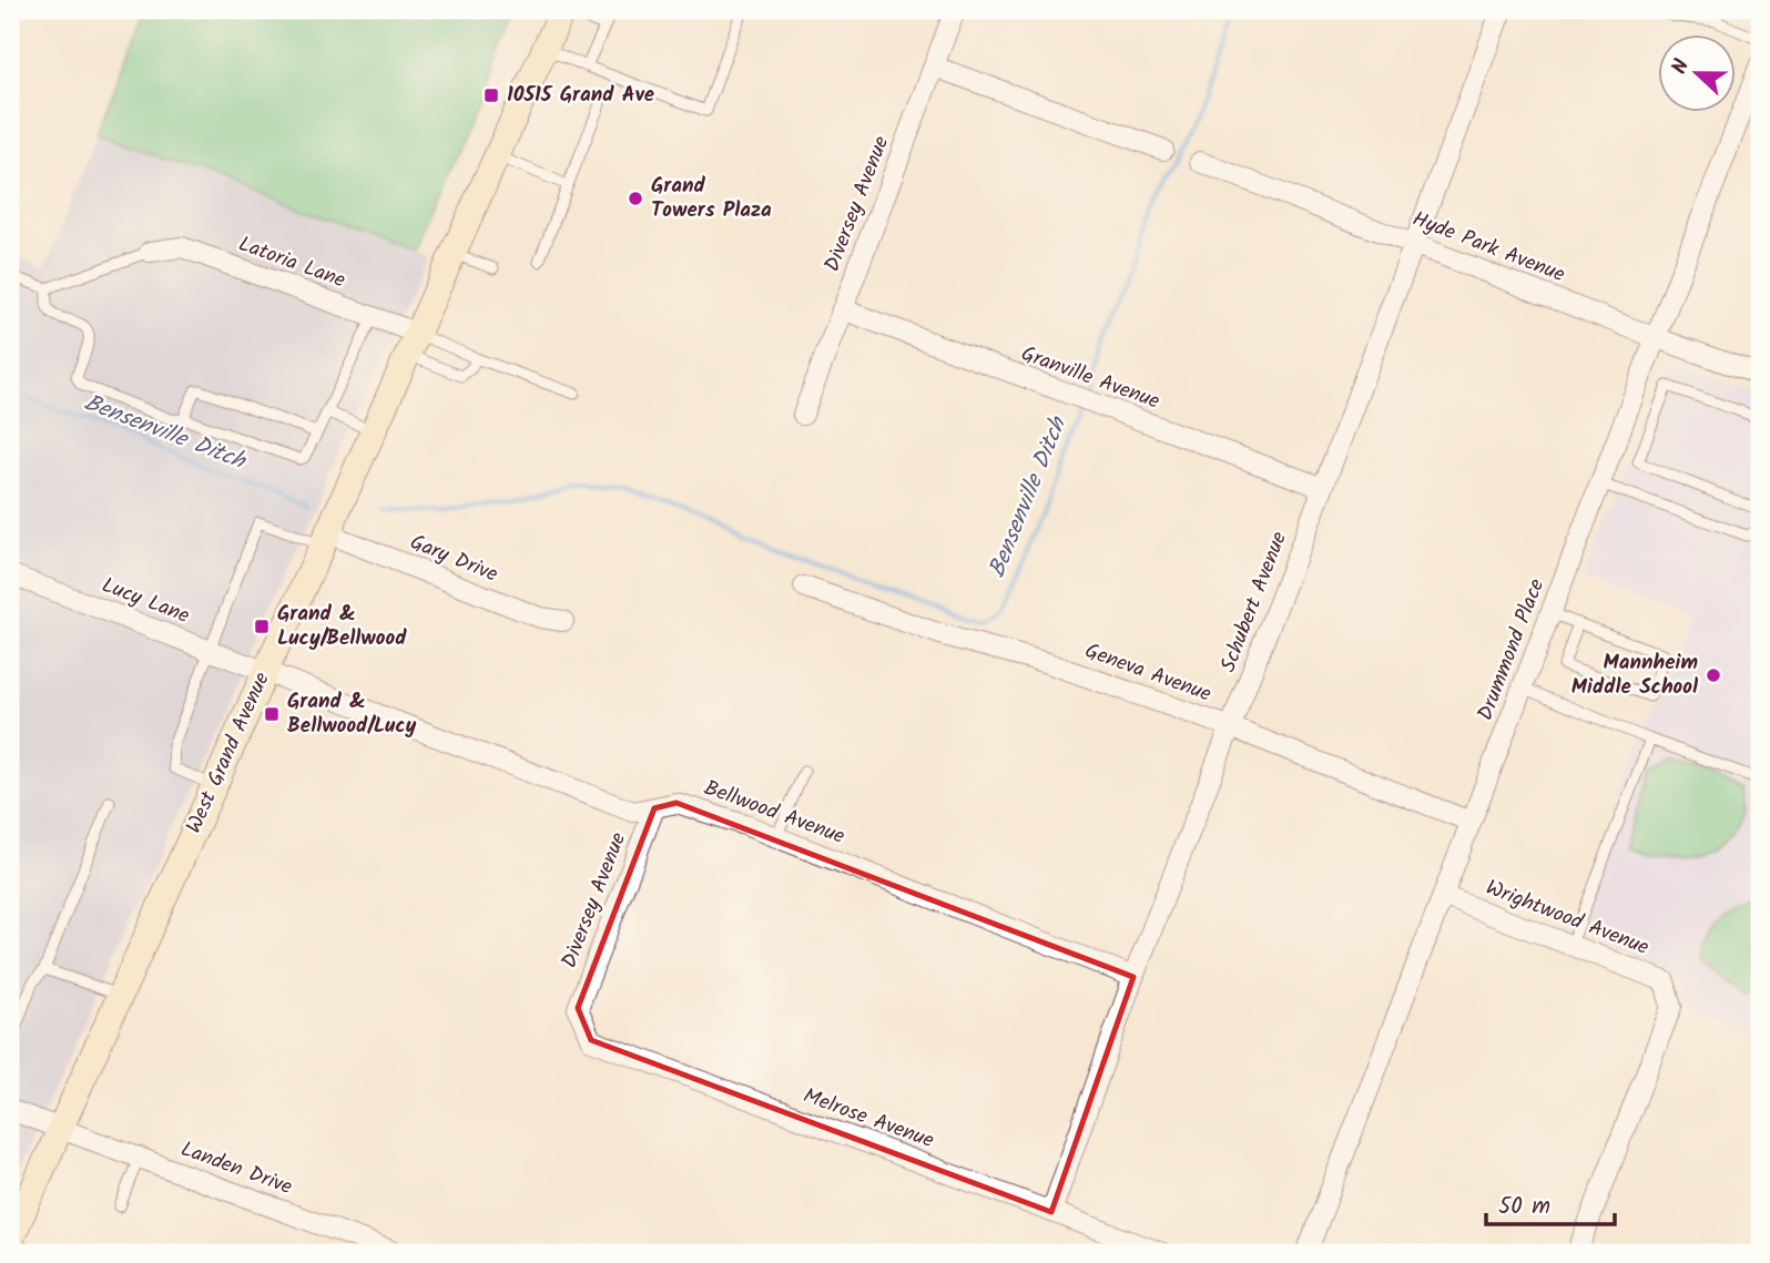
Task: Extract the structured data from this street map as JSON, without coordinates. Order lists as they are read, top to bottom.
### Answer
{
  "streets": {
    "main road": ["West Grand Avenue"],
    "street": [
      "Diversey Avenue",
      "Hyde Park Avenue",
      "Latoria Lane",
      "Granville Avenue",
      "Gary Drive",
      "Lucy Lane",
      "Schubert Avenue",
      "Drummond Place",
      "Geneva Avenue",
      "Bellwood Avenue",
      "Wrightwood Avenue",
      "Melrose Avenue",
      "Landen Drive"
    ]
  },
  "crossings": [
    ["Diversey Avenue", "Granville Avenue"],
    ["Diversey Avenue", "Bellwood Avenue"],
    ["Diversey Avenue", "Melrose Avenue"],
    ["Hyde Park Avenue", "Schubert Avenue"],
    ["Hyde Park Avenue", "Drummond Place"],
    ["Latoria Lane", "West Grand Avenue"],
    ["Granville Avenue", "Schubert Avenue"],
    ["Gary Drive", "West Grand Avenue"],
    ["Lucy Lane", "West Grand Avenue"],
    ["Lucy Lane", "Bellwood Avenue"],
    ["Schubert Avenue", "Geneva Avenue"],
    ["Schubert Avenue", "Bellwood Avenue"],
    ["Schubert Avenue", "Melrose Avenue"],
    ["Drummond Place", "Geneva Avenue"],
    ["Drummond Place", "Wrightwood Avenue"],
    ["West Grand Avenue", "Bellwood Avenue"],
    ["West Grand Avenue", "Landen Drive"]
  ],
  "water": ["Bensenville Ditch"],
  "places": {
    "transit": ["10515 Grand Ave", "Grand & Lucy/Bellwood", "Grand & Bellwood/Lucy"],
    "other": ["Grand Towers Plaza", "Mannheim Middle School"]
  },
  "scale_bar": "50 m",
  "north": "left"
}
